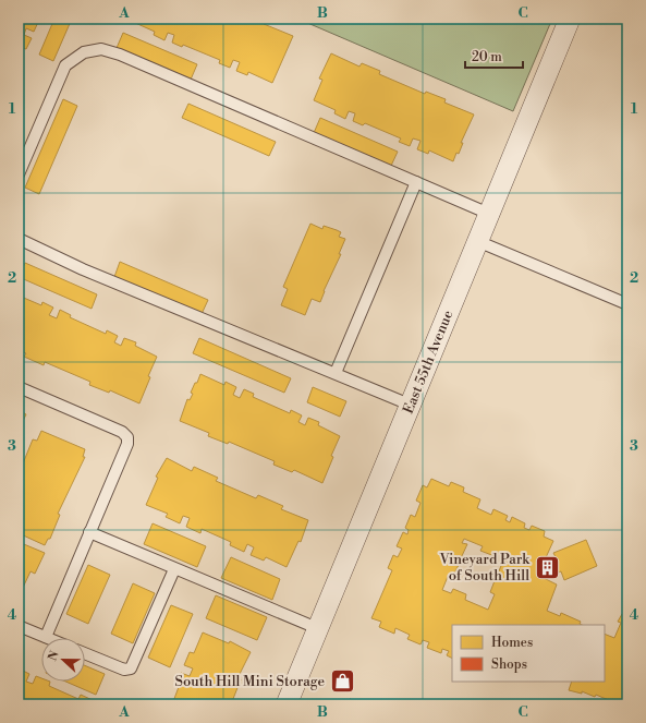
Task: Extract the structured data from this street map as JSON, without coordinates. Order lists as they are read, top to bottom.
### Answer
{
  "streets": {
    "street": ["East 55th Avenue"]
  },
  "places": {
    "building": ["Vineyard Park of South Hill"],
    "shop": ["South Hill Mini Storage"]
  },
  "legend": ["Homes", "Shops"],
  "scale_bar": "20 m",
  "north": "left",
  "grid": {
    "columns": ["A", "B", "C"],
    "rows": [
      "1",
      "2",
      "3",
      "4"
    ]
  }
}
